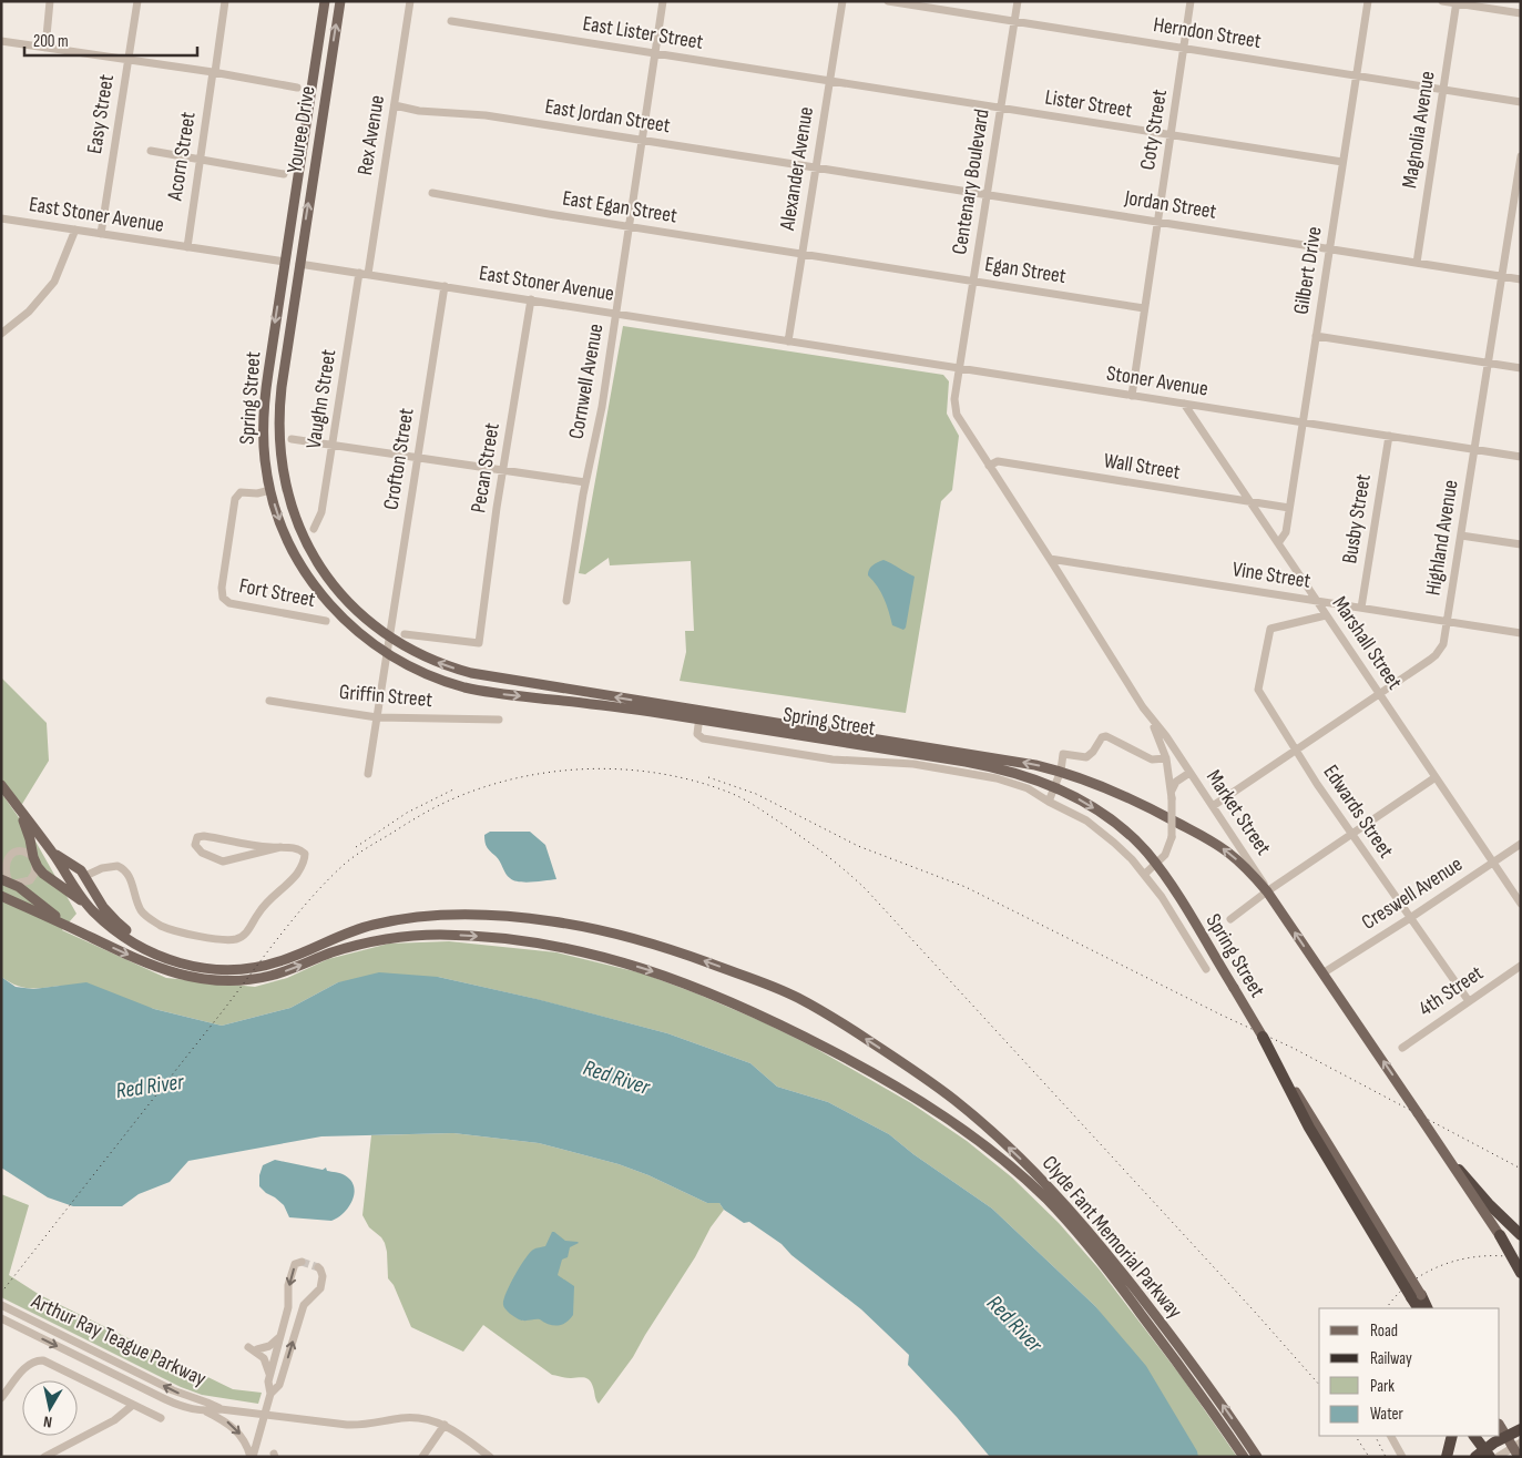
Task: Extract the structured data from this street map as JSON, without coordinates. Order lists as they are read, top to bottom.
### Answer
{
  "streets": {
    "main road": [
      "Youree Drive",
      "Spring Street",
      "Market Street",
      "Clyde Fant Memorial Parkway"
    ],
    "street": [
      "East Lister Street",
      "Herndon Street",
      "Lister Street",
      "Easy Street",
      "East Jordan Street",
      "Coty Street",
      "Magnolia Avenue",
      "Rex Avenue",
      "Acorn Street",
      "Alexander Avenue",
      "Centenary Boulevard",
      "Jordan Street",
      "East Egan Street",
      "East Stoner Avenue",
      "Egan Street",
      "Gilbert Drive",
      "Cornwell Avenue",
      "Stoner Avenue",
      "Vaughn Street",
      "Crofton Street",
      "Wall Street",
      "Pecan Street",
      "Busby Street",
      "Highland Avenue",
      "Vine Street",
      "Fort Street",
      "Marshall Street",
      "Griffin Street",
      "Edwards Street",
      "Creswell Avenue",
      "4th Street",
      "Arthur Ray Teague Parkway"
    ]
  },
  "crossings": [
    ["East Lister Street", "Lister Street"],
    ["East Lister Street", "Alexander Avenue"],
    ["East Lister Street", "Cornwell Avenue"],
    ["Herndon Street", "Coty Street"],
    ["Herndon Street", "Magnolia Avenue"],
    ["Herndon Street", "Centenary Boulevard"],
    ["Herndon Street", "Gilbert Drive"],
    ["Lister Street", "Coty Street"],
    ["Lister Street", "Alexander Avenue"],
    ["Lister Street", "Centenary Boulevard"],
    ["Lister Street", "Gilbert Drive"],
    ["Easy Street", "East Stoner Avenue"],
    ["East Jordan Street", "Rex Avenue"],
    ["East Jordan Street", "Alexander Avenue"],
    ["East Jordan Street", "Jordan Street"],
    ["East Jordan Street", "Cornwell Avenue"],
    ["Youree Drive", "East Stoner Avenue"],
    ["Youree Drive", "Spring Street"],
    ["Coty Street", "Jordan Street"],
    ["Coty Street", "Egan Street"],
    ["Coty Street", "Stoner Avenue"],
    ["Magnolia Avenue", "Jordan Street"],
    ["Rex Avenue", "East Stoner Avenue"],
    ["Acorn Street", "East Stoner Avenue"],
    ["Alexander Avenue", "Jordan Street"],
    ["Alexander Avenue", "East Egan Street"],
    ["Alexander Avenue", "East Stoner Avenue"],
    ["Alexander Avenue", "Egan Street"],
    ["Alexander Avenue", "Stoner Avenue"],
    ["Centenary Boulevard", "Jordan Street"],
    ["Centenary Boulevard", "Egan Street"],
    ["Centenary Boulevard", "Stoner Avenue"],
    ["Centenary Boulevard", "Market Street"],
    ["Jordan Street", "Gilbert Drive"],
    ["Jordan Street", "Highland Avenue"],
    ["East Egan Street", "Egan Street"],
    ["East Egan Street", "Cornwell Avenue"],
    ["East Stoner Avenue", "Cornwell Avenue"],
    ["East Stoner Avenue", "Stoner Avenue"],
    ["East Stoner Avenue", "Spring Street"],
    ["East Stoner Avenue", "Vaughn Street"],
    ["East Stoner Avenue", "Crofton Street"],
    ["East Stoner Avenue", "Pecan Street"],
    ["Gilbert Drive", "Stoner Avenue"],
    ["Gilbert Drive", "Wall Street"],
    ["Gilbert Drive", "Marshall Street"],
    ["Stoner Avenue", "Busby Street"],
    ["Stoner Avenue", "Highland Avenue"],
    ["Stoner Avenue", "Marshall Street"],
    ["Stoner Avenue", "Market Street"],
    ["Spring Street", "Crofton Street"],
    ["Spring Street", "Fort Street"],
    ["Spring Street", "Market Street"],
    ["Wall Street", "Marshall Street"],
    ["Wall Street", "Market Street"],
    ["Busby Street", "Vine Street"],
    ["Highland Avenue", "Vine Street"],
    ["Highland Avenue", "Marshall Street"],
    ["Highland Avenue", "Edwards Street"],
    ["Highland Avenue", "Market Street"],
    ["Vine Street", "Marshall Street"],
    ["Vine Street", "Market Street"],
    ["Marshall Street", "Edwards Street"],
    ["Marshall Street", "Creswell Avenue"],
    ["Edwards Street", "Creswell Avenue"],
    ["Edwards Street", "4th Street"],
    ["Market Street", "Creswell Avenue"]
  ],
  "water": ["Red River"],
  "legend": [
    "Road",
    "Railway",
    "Park",
    "Water"
  ],
  "scale_bar": "200 m",
  "north": "bottom"
}
